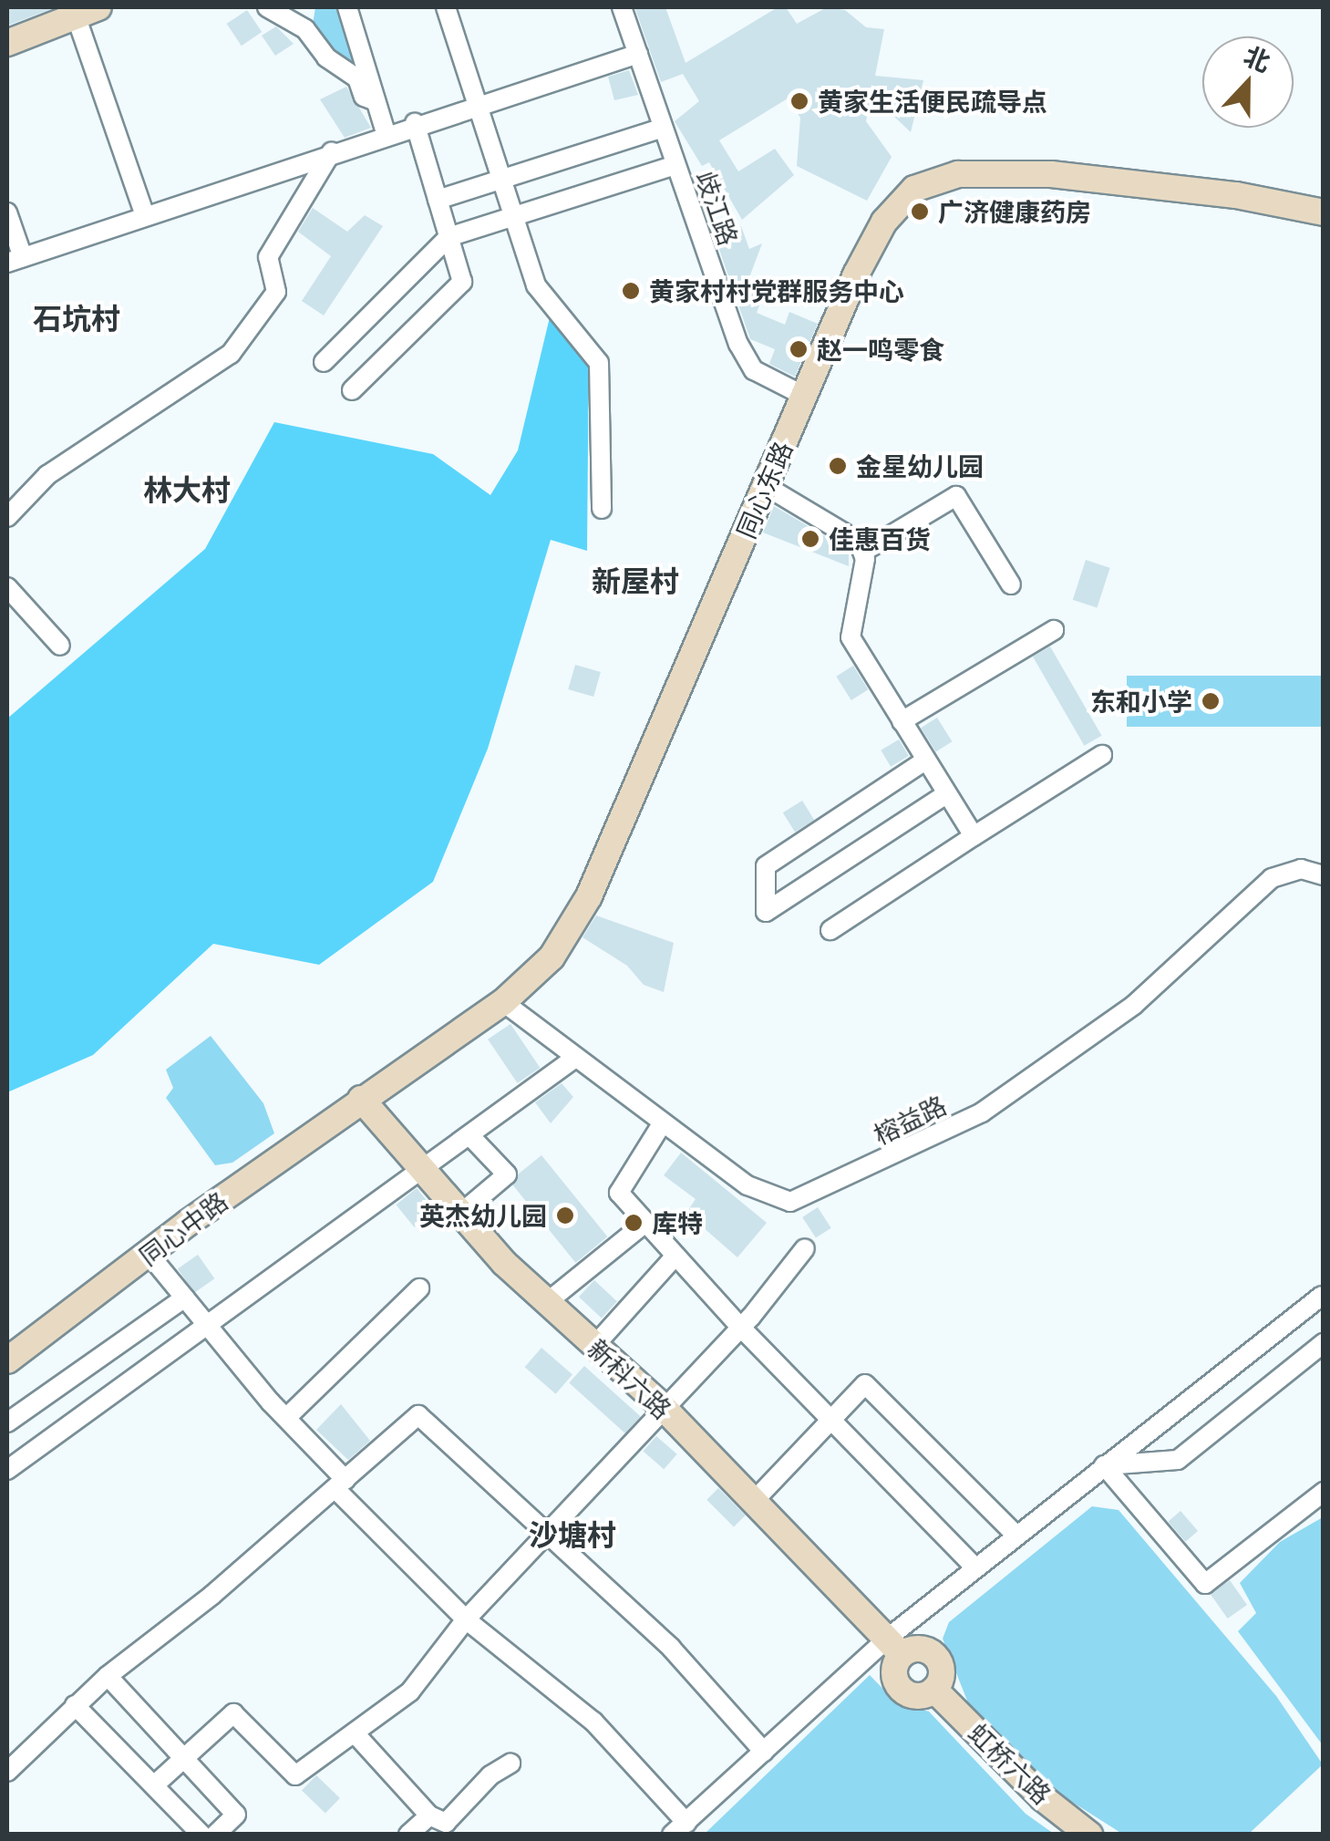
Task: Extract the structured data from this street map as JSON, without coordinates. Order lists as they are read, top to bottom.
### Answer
{
  "streets": {
    "street": [
      "歧江路",
      "同心东路",
      "榕益路",
      "同心中路",
      "新科六路",
      "虹桥六路"
    ]
  },
  "crossings": [
    ["歧江路", "同心东路"],
    ["同心东路", "榕益路"],
    ["同心东路", "同心中路"],
    ["同心东路", "新科六路"],
    ["同心中路", "新科六路"],
    ["新科六路", "虹桥六路"]
  ],
  "districts": [
    "石坑村",
    "林大村",
    "新屋村",
    "沙塘村"
  ],
  "places": [
    "黄家生活便民疏导点",
    "广济健康药房",
    "黄家村村党群服务中心",
    "赵一鸣零食",
    "金星幼儿园",
    "佳惠百货",
    "东和小学",
    "英杰幼儿园",
    "库特"
  ],
  "north": "top"
}
